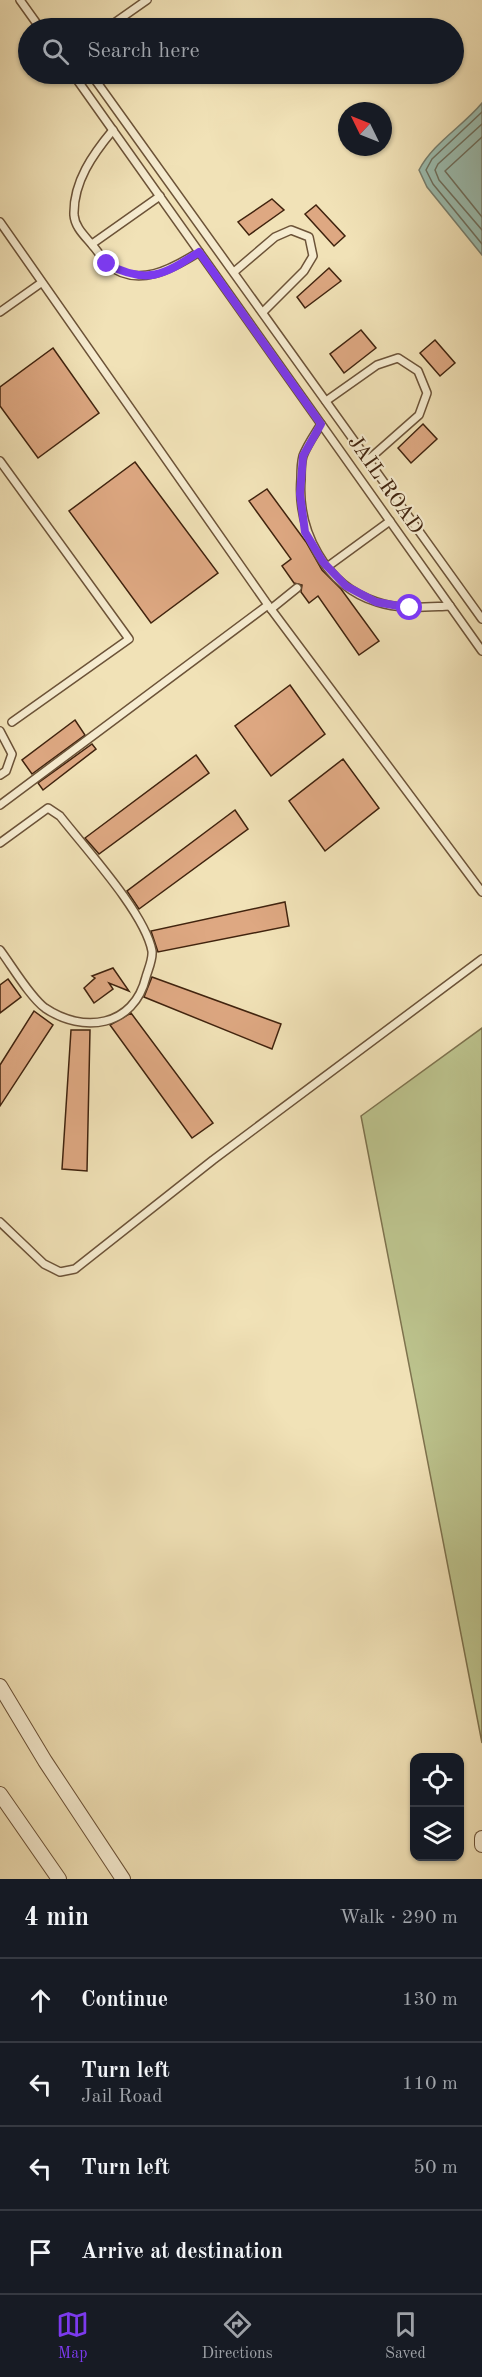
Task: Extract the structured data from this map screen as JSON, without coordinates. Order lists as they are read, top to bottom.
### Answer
{
  "streets": {
    "lane": ["JAIL ROAD"]
  },
  "north": "top left",
  "page": {
    "search": "Search here",
    "heading": ["4 min", "Walk · 290 m"],
    "list": [
      ["Continue", "130 m"],
      ["Turn left", "Jail Road", "110 m"],
      ["Turn left", "50 m"],
      "Arrive at destination"
    ],
    "nav": ["Map", "Directions", "Saved"]
  }
}
